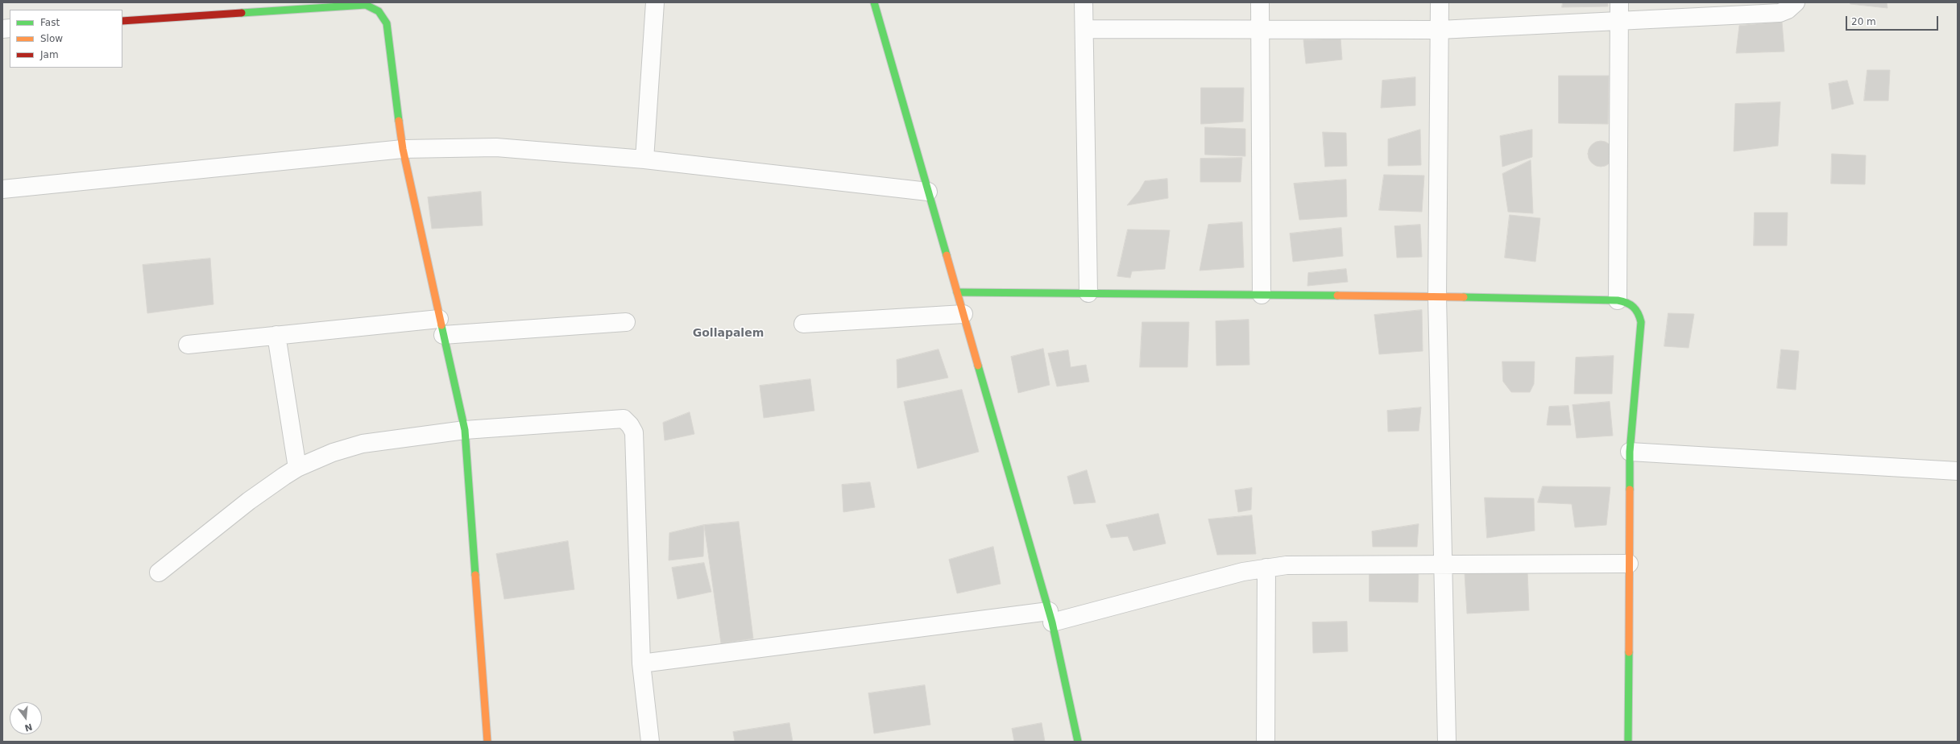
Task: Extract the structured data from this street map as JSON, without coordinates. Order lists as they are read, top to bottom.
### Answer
{
  "districts": ["Gollapalem"],
  "legend": ["Fast", "Slow", "Jam"],
  "scale_bar": "20 m",
  "north": "bottom"
}
